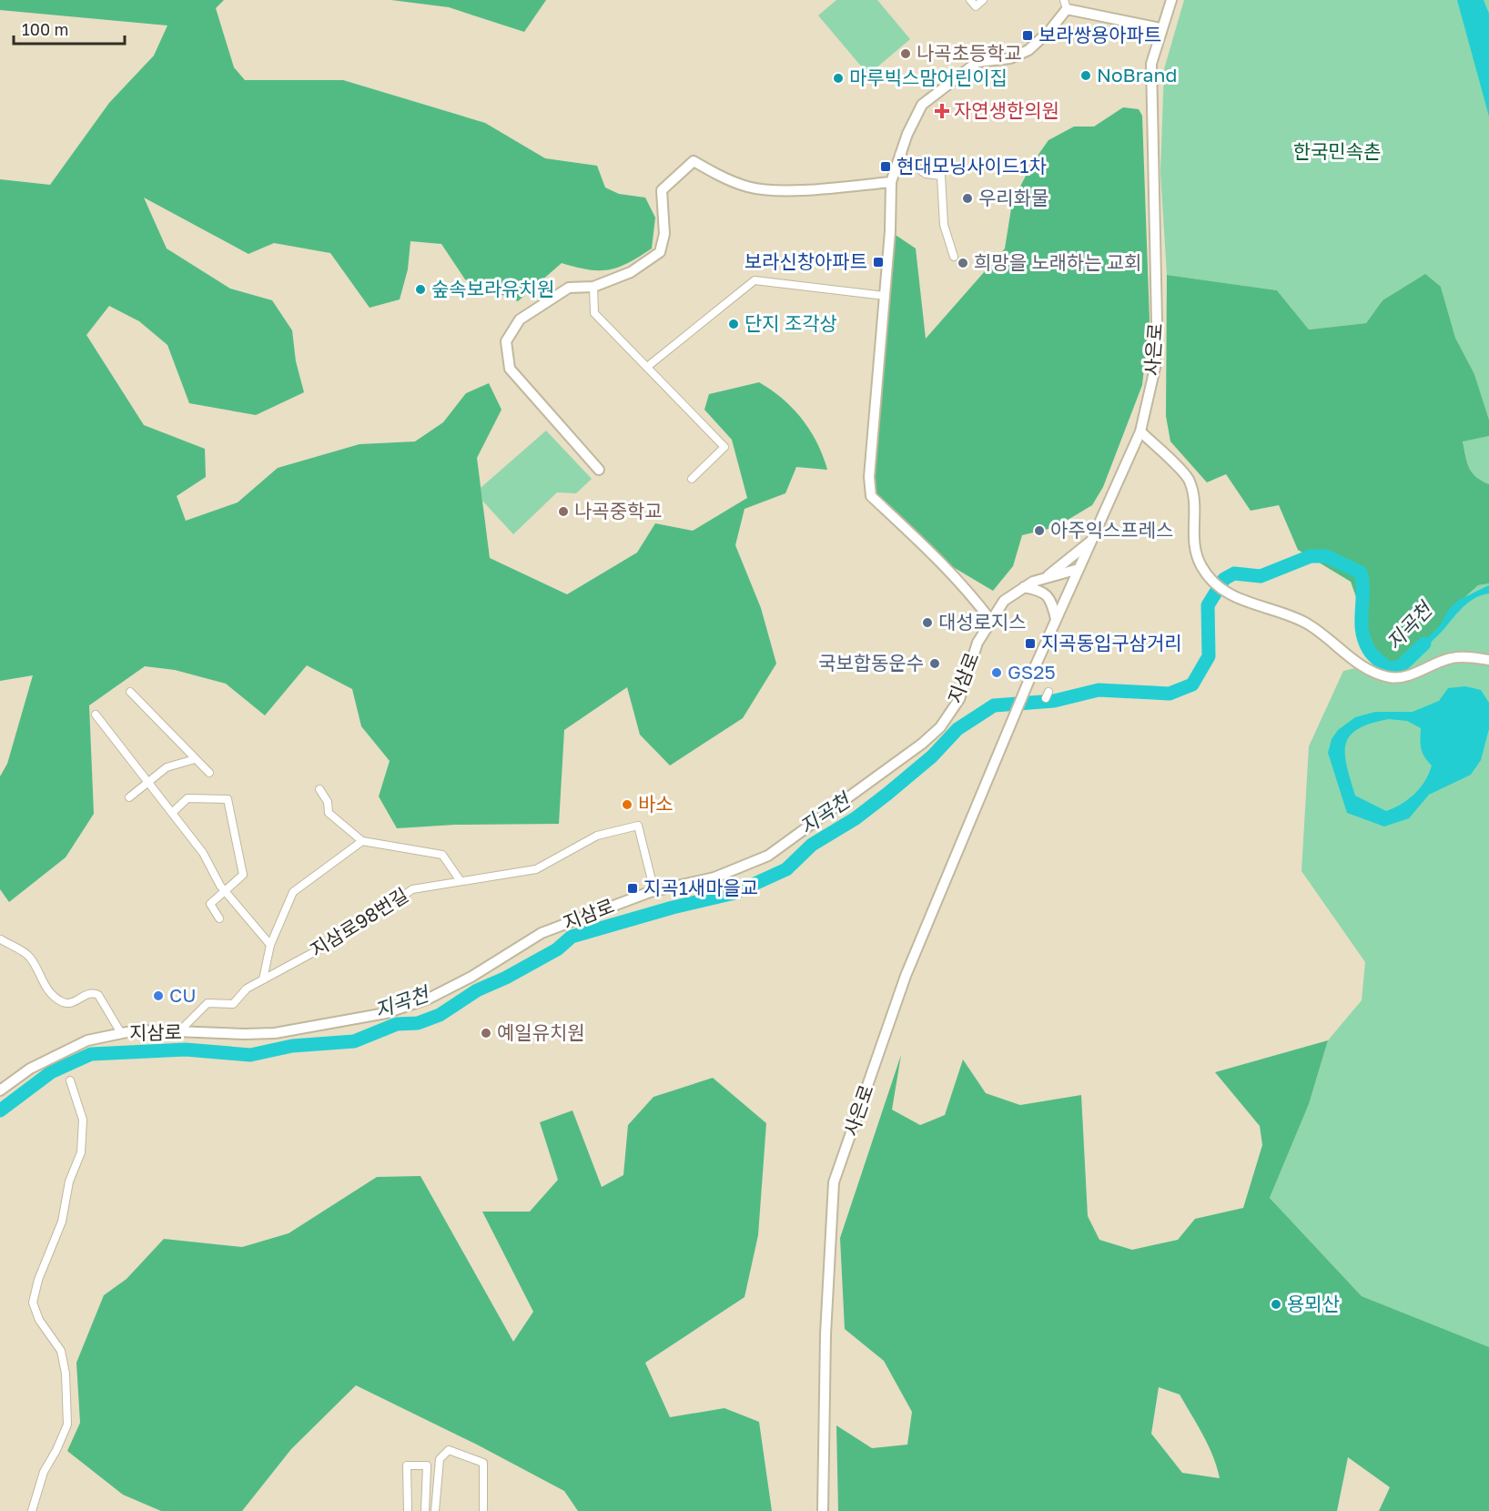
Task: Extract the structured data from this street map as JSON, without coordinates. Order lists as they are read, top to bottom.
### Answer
{
  "streets": {
    "street": ["사은로", "지삼로", "지삼로98번길"]
  },
  "crossings": [
    ["사은로", "지삼로"],
    ["지삼로", "지삼로98번길"]
  ],
  "water": ["지곡천"],
  "parks": ["한국민속촌"],
  "places": {
    "transit": [
      "보라쌍용아파트",
      "현대모닝사이드1차",
      "보라신창아파트",
      "지곡동입구삼거리",
      "지곡1새마을교"
    ],
    "other": [
      "나곡초등학교",
      "NoBrand",
      "마루빅스맘어린이집",
      "우리화물",
      "희망을 노래하는 교회",
      "숲속보라유치원",
      "단지 조각상",
      "나곡중학교",
      "아주익스프레스",
      "대성로지스",
      "국보합동운수",
      "GS25",
      "바소",
      "CU",
      "예일유치원",
      "용뫼산"
    ],
    "health": ["자연생한의원"]
  },
  "scale_bar": "100 m"
}
